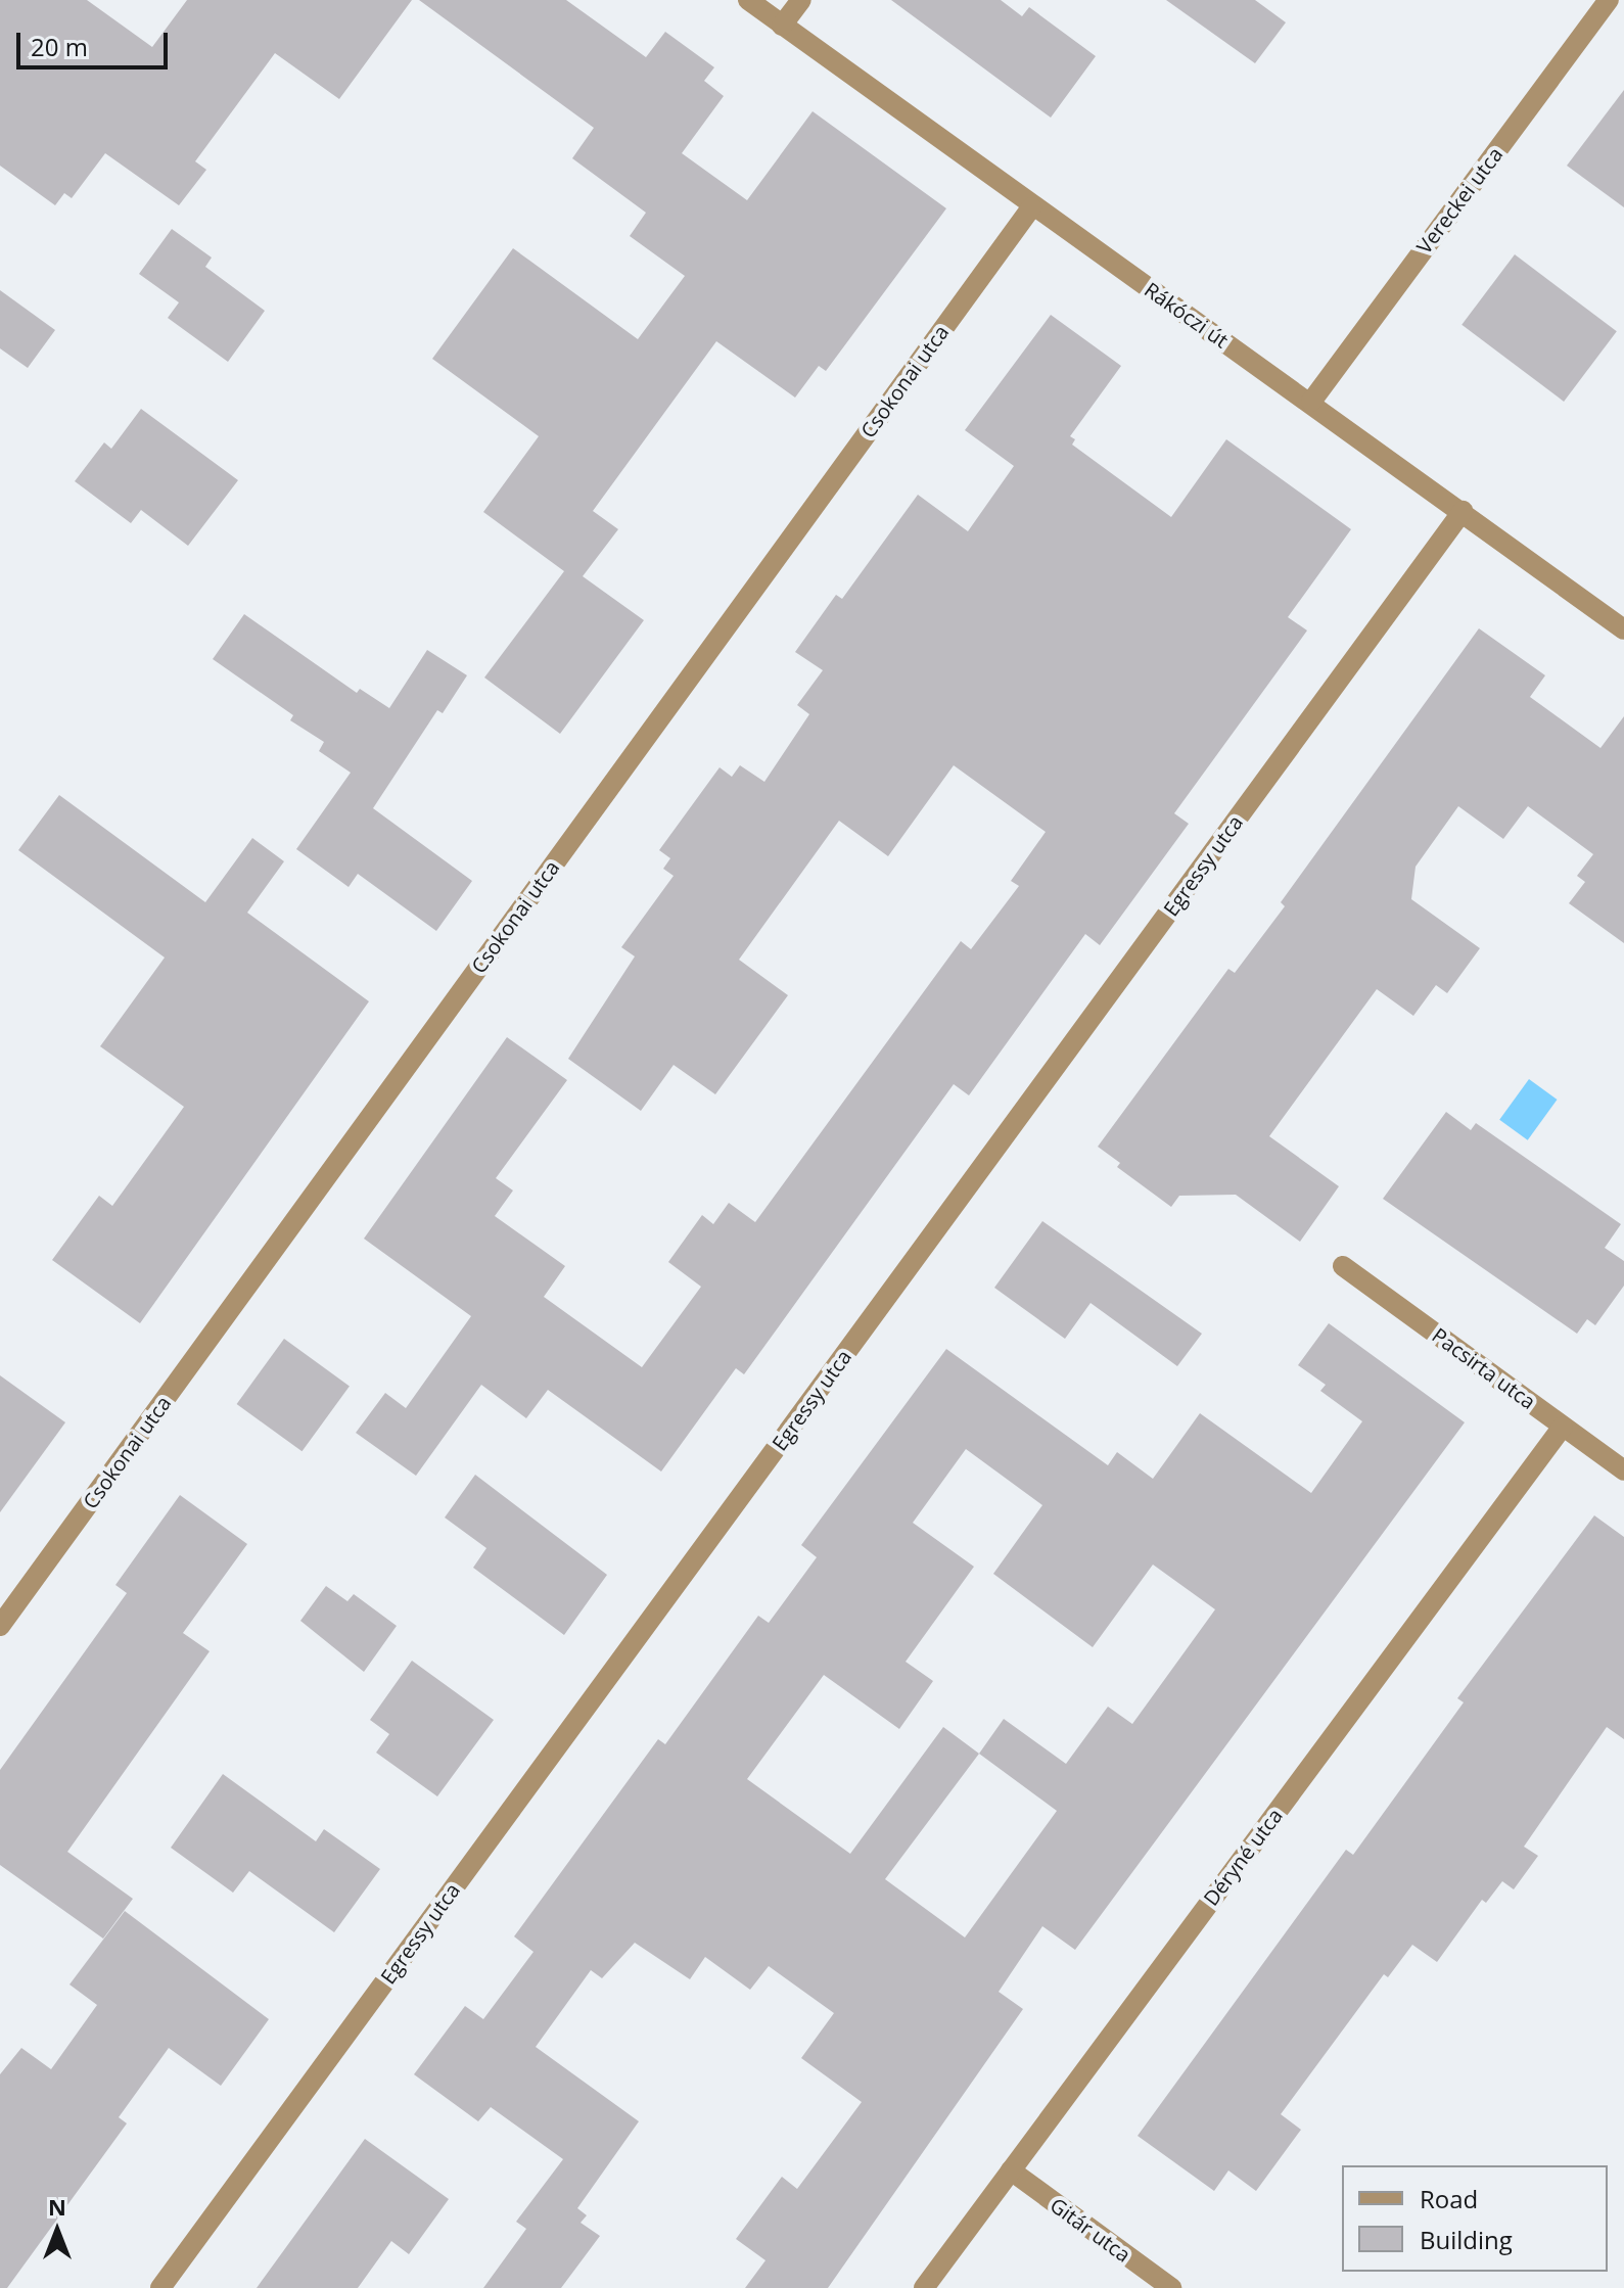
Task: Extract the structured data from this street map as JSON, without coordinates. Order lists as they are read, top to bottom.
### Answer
{
  "streets": {
    "street": [
      "Vereckei utca",
      "Rákóczi út",
      "Csokonai utca",
      "Egressy utca",
      "Pacsirta utca",
      "Déryné utca",
      "Gitár utca"
    ]
  },
  "crossings": [
    ["Vereckei utca", "Rákóczi út"],
    ["Rákóczi út", "Csokonai utca"],
    ["Rákóczi út", "Egressy utca"],
    ["Pacsirta utca", "Déryné utca"],
    ["Déryné utca", "Gitár utca"]
  ],
  "legend": ["Road", "Building"],
  "scale_bar": "20 m",
  "north": "top"
}
